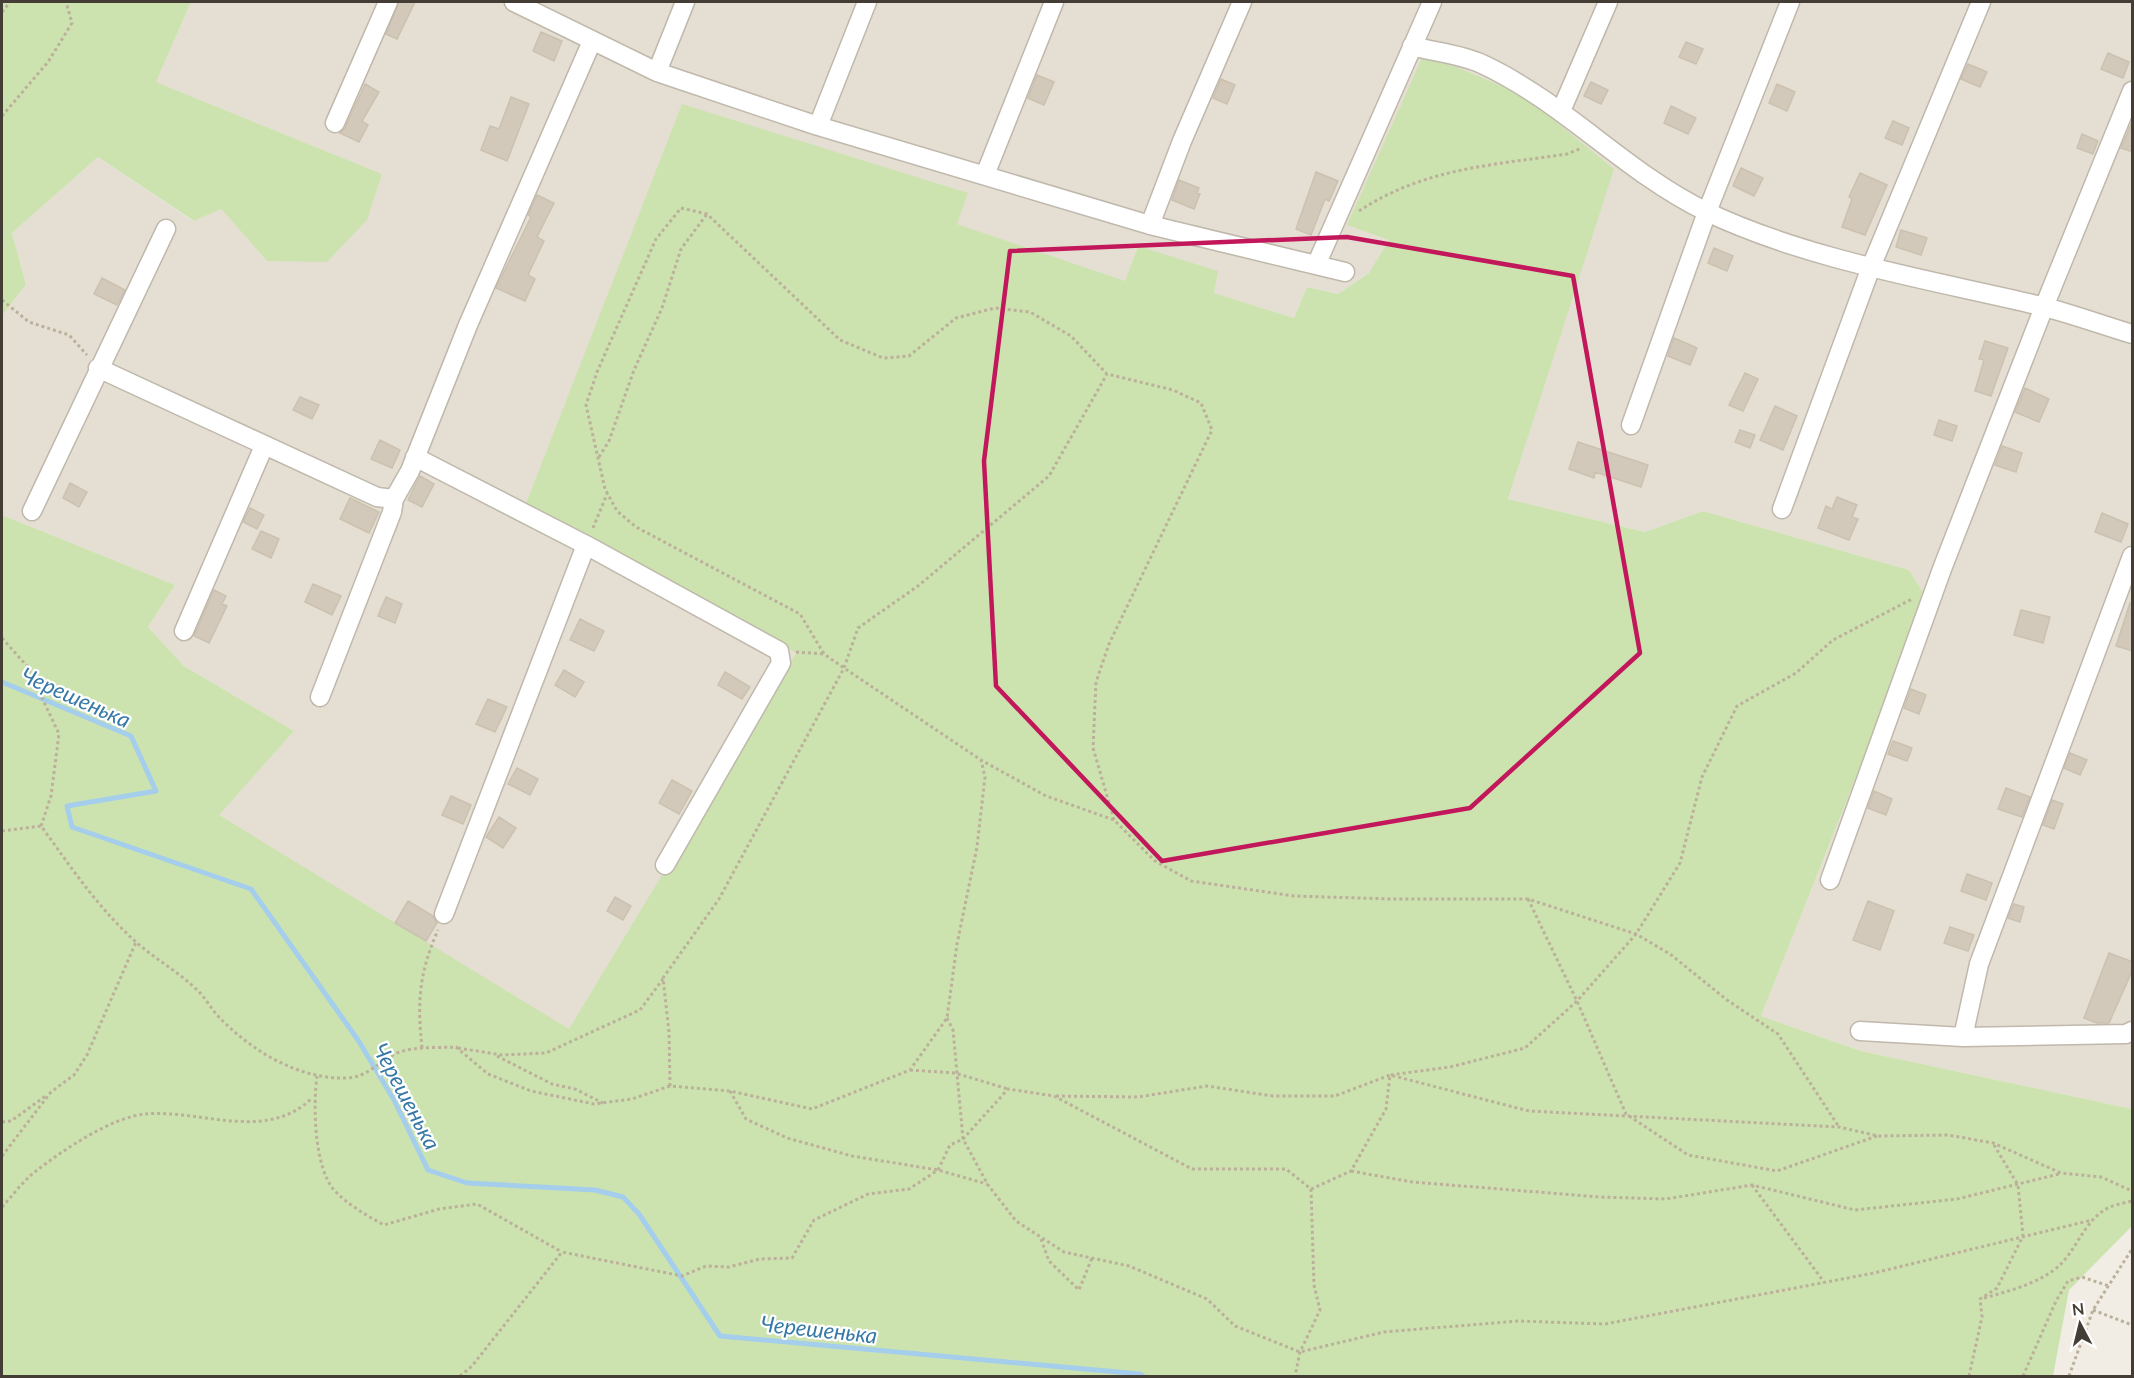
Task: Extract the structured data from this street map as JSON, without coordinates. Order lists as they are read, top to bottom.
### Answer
{
  "water": ["Черешенька"],
  "north": "top"
}
